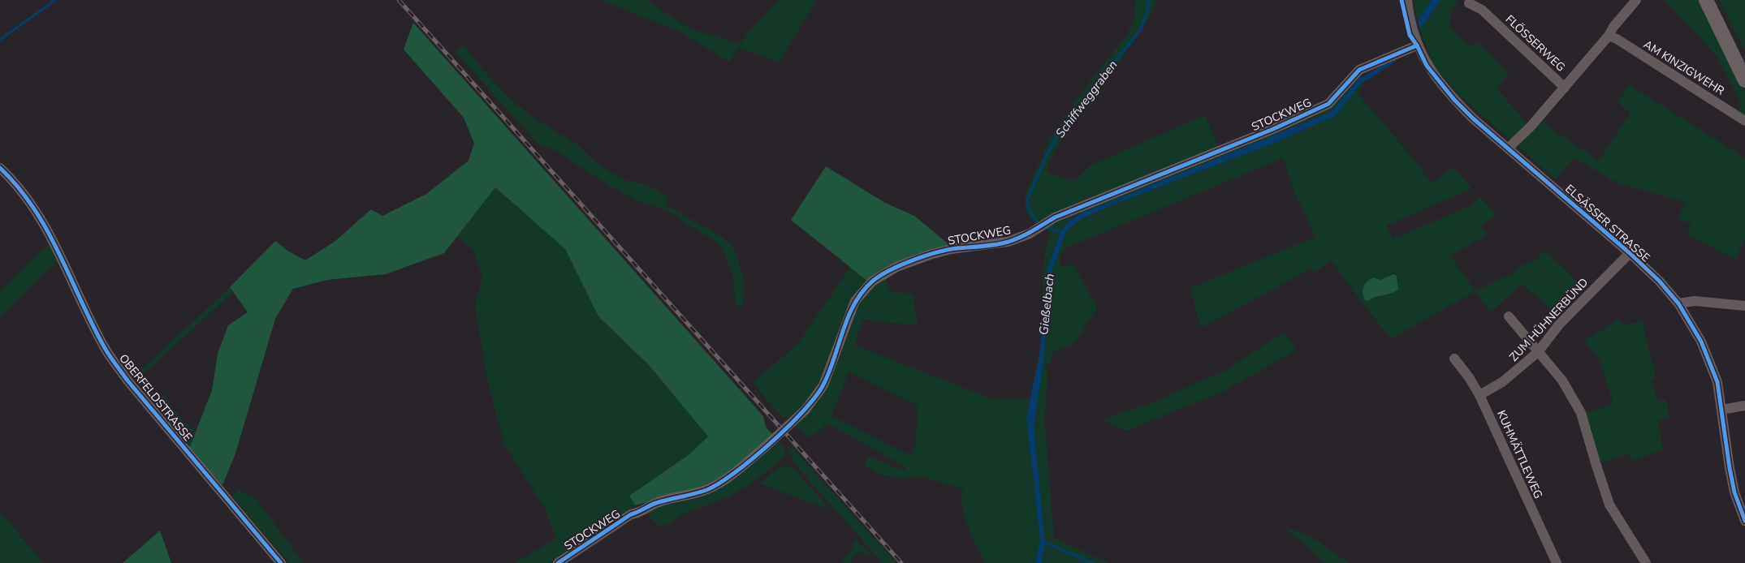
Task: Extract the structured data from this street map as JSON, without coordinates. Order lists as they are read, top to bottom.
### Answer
{
  "streets": {
    "street": [
      "FLÖSSERWEG",
      "AM KINZIGWEHR",
      "STOCKWEG",
      "ELSÄSSER STRASSE",
      "ZUM HÜHNERBÜND",
      "OBERFELDSTRASSE",
      "KUHMÄTTLEWEG"
    ]
  },
  "crossings": [
    ["STOCKWEG", "ELSÄSSER STRASSE"],
    ["ELSÄSSER STRASSE", "ZUM HÜHNERBÜND"],
    ["ZUM HÜHNERBÜND", "KUHMÄTTLEWEG"]
  ],
  "water": ["Schiffweggraben", "Gießelbach"]
}
